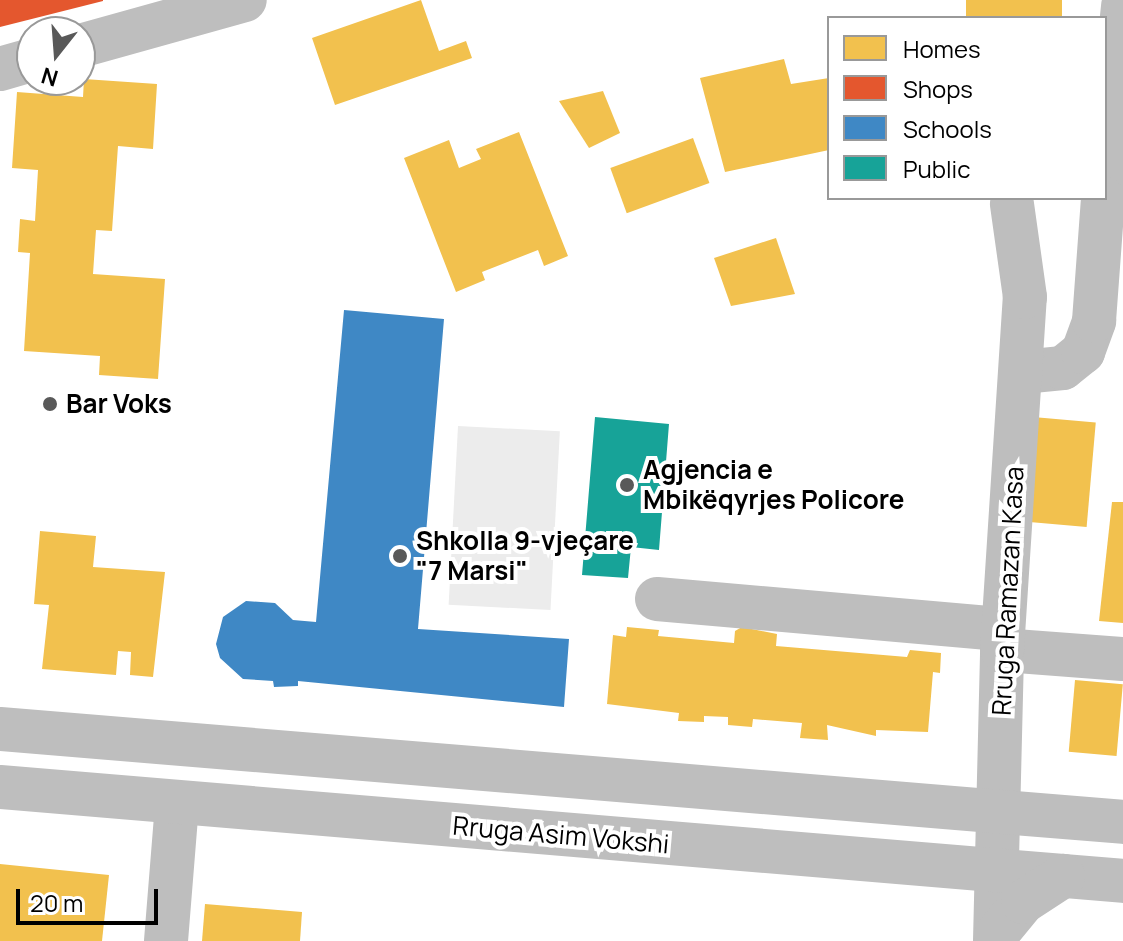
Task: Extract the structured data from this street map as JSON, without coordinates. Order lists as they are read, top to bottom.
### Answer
{
  "streets": {
    "main road": ["Rruga Ramazan Kasa", "Rruga Asim Vokshi"]
  },
  "crossings": [
    ["Rruga Ramazan Kasa", "Rruga Asim Vokshi"]
  ],
  "places": ["Bar Voks", "Agjencia e Mbikëqyrjes Policore", "Shkolla 9-vjeçare \"7 Marsi\""],
  "legend": [
    "Homes",
    "Shops",
    "Schools",
    "Public"
  ],
  "scale_bar": "20 m",
  "north": "bottom"
}
